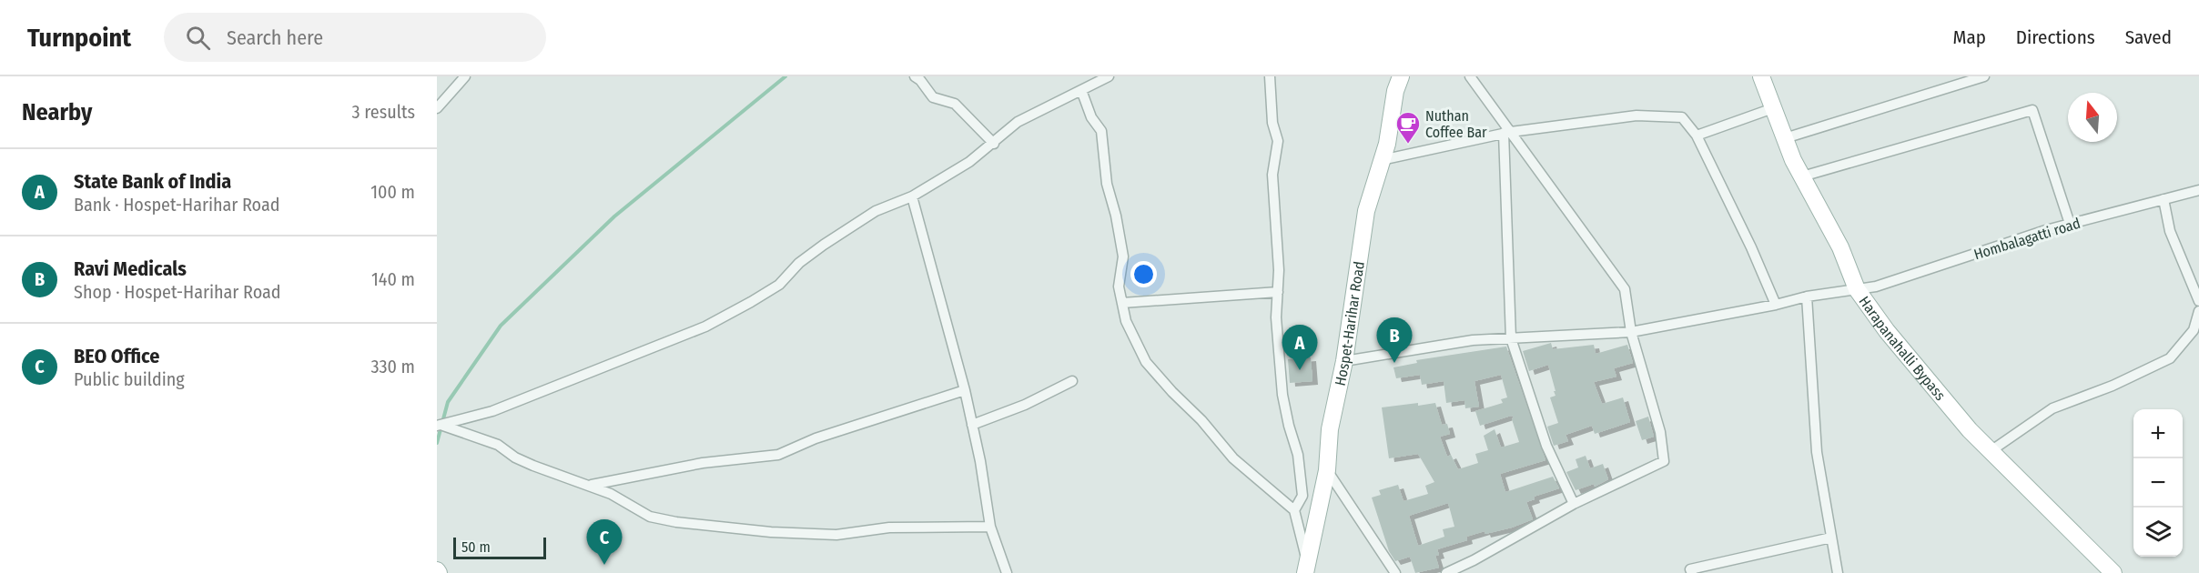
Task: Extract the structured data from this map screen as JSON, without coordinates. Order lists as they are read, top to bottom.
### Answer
{
  "streets": {
    "main road": ["Hospet-Harihar Road", "Harapanahalli Bypass"],
    "street": ["Hombalagatti road"]
  },
  "crossings": [
    ["Hombalagatti road", "Hospet-Harihar Road"],
    ["Hombalagatti road", "Harapanahalli Bypass"]
  ],
  "places": {
    "cafe": ["Nuthan Coffee Bar"]
  },
  "scale_bar": "50 m",
  "north": "top",
  "page": {
    "header": "Turnpoint",
    "search": "Search here",
    "nav": ["Map", "Directions", "Saved"],
    "heading": ["Nearby", "3 results"],
    "list": [
      {
        "mark": "A",
        "name": "State Bank of India",
        "note": "Bank · Hospet-Harihar Road",
        "value": "100 m"
      },
      {
        "mark": "B",
        "name": "Ravi Medicals",
        "note": "Shop · Hospet-Harihar Road",
        "value": "140 m"
      },
      {
        "mark": "C",
        "name": "BEO Office",
        "note": "Public building",
        "value": "330 m"
      }
    ],
    "pins": ["B", "A", "C"],
    "map_buttons": ["+", "−"],
    "scale": "50 m"
  }
}
